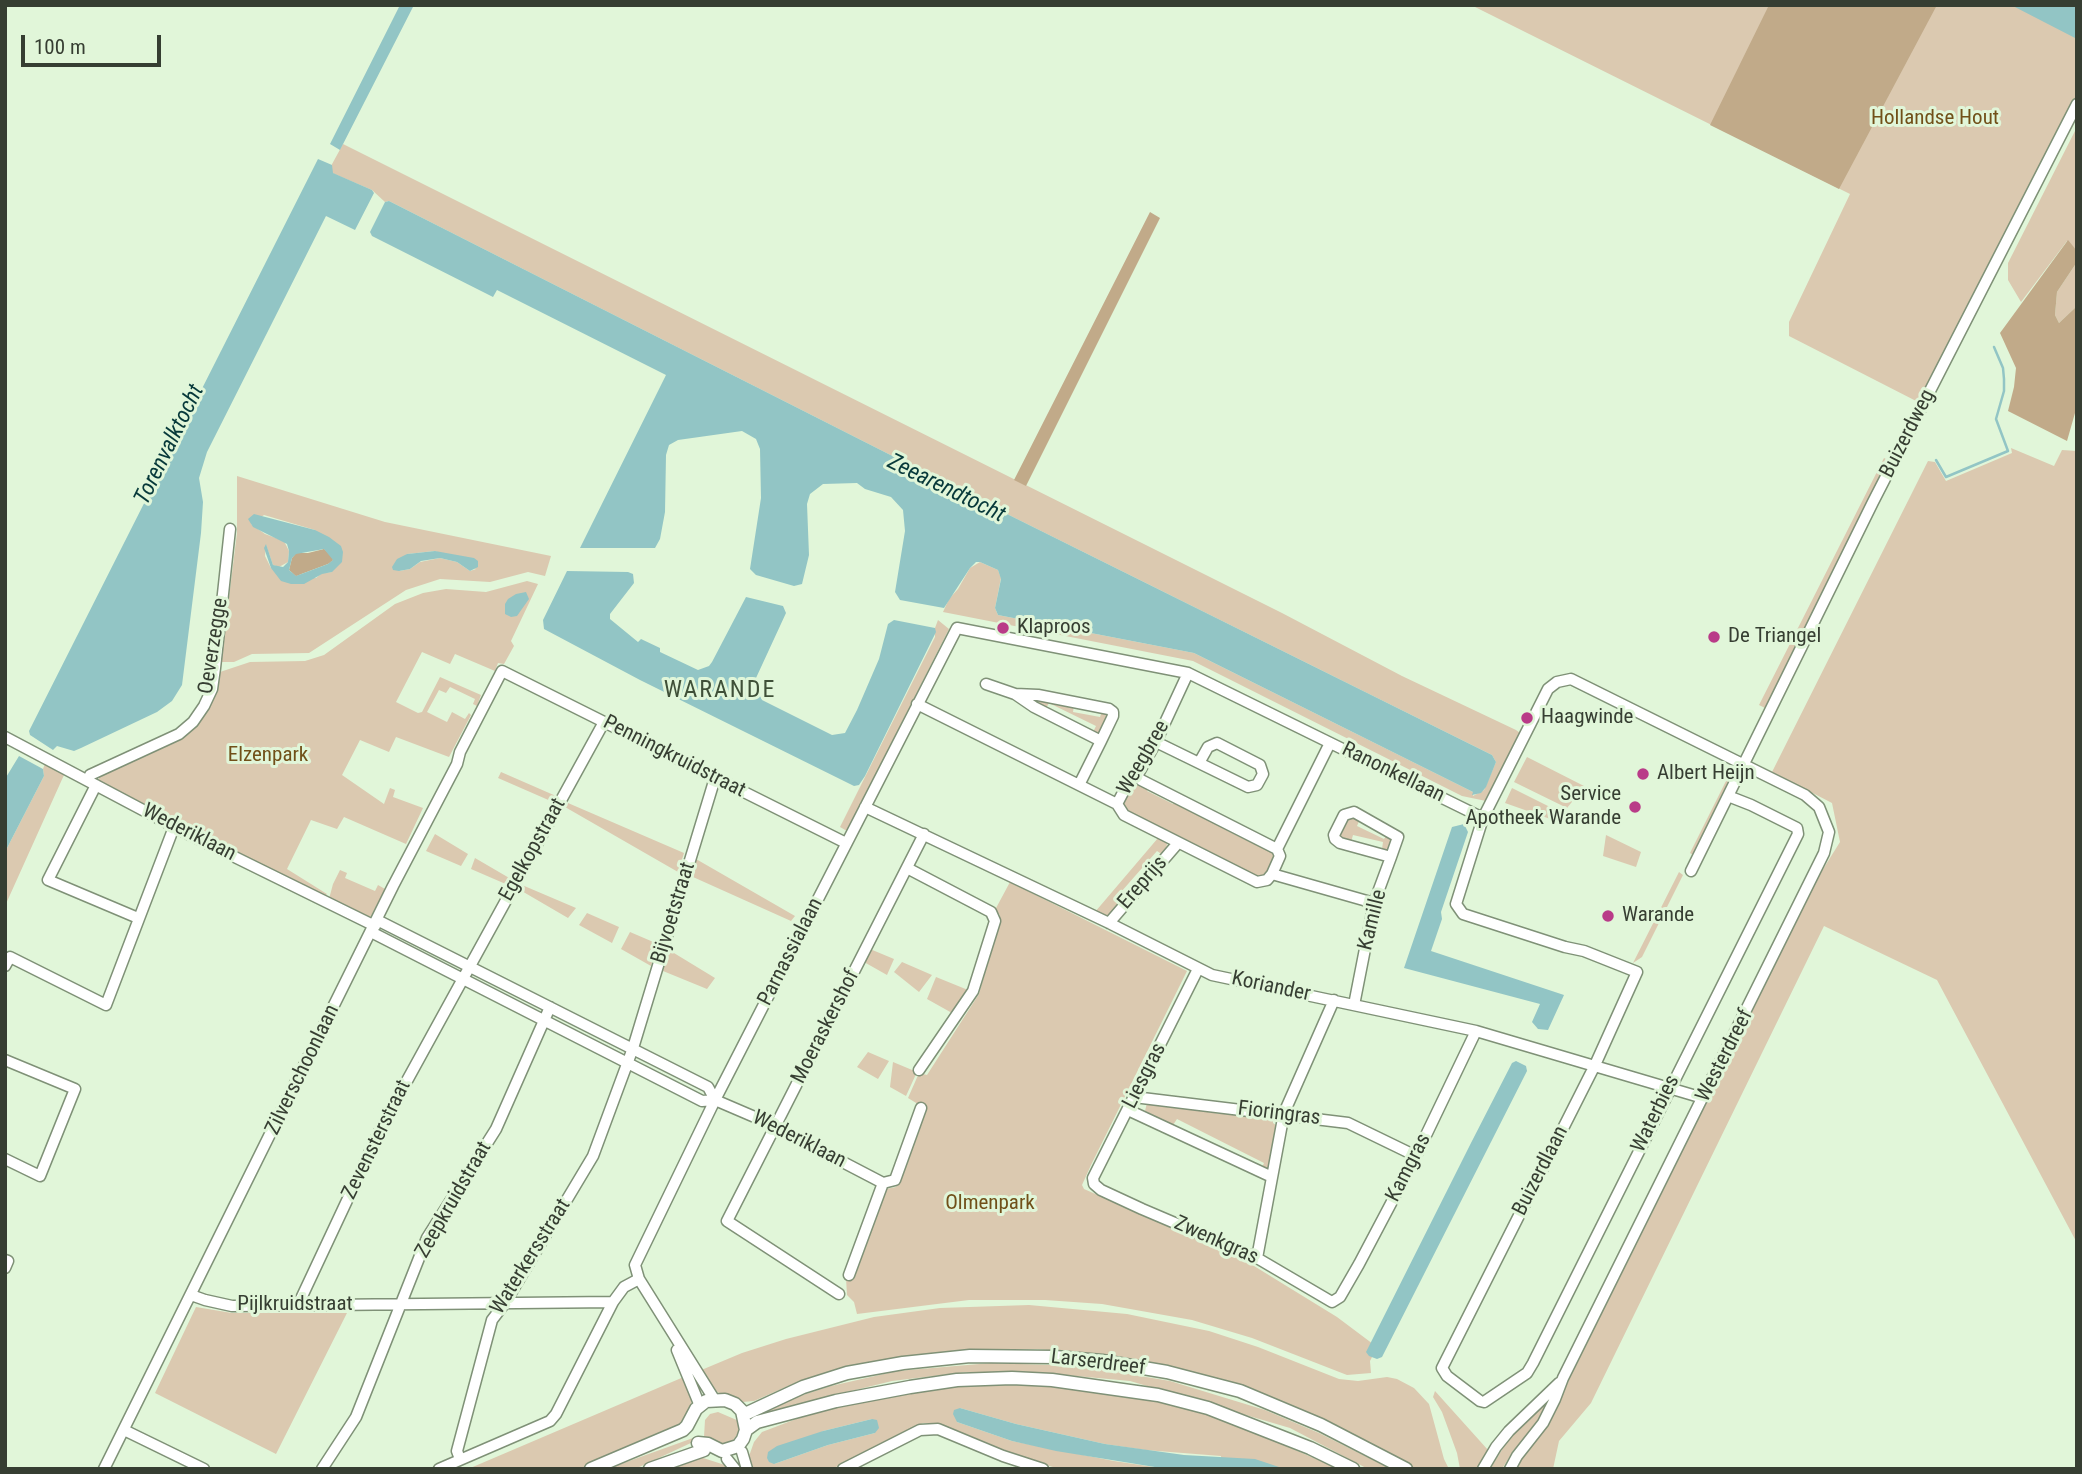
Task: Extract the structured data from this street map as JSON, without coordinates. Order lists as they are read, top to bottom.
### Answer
{
  "streets": {
    "main road": ["Larserdreef"],
    "street": [
      "Buizerdweg",
      "Oeverzegge",
      "Penningkruidstraat",
      "Weegbree",
      "Ranonkellaan",
      "Wederiklaan",
      "Egelkopstraat",
      "Ereprijs",
      "Bijvoetstraat",
      "Kamille",
      "Parnassialaan",
      "Koriander",
      "Moeraskershof",
      "Westerdreef",
      "Zilverschoonlaan",
      "Liesgras",
      "Fioringras",
      "Waterbies",
      "Zevensterstraat",
      "Kamgras",
      "Buizerdlaan",
      "Zeepkruidstraat",
      "Zwenkgras",
      "Waterkersstraat",
      "Pijlkruidstraat"
    ]
  },
  "crossings": [
    ["Buizerdweg", "Westerdreef"],
    ["Oeverzegge", "Wederiklaan"],
    ["Penningkruidstraat", "Egelkopstraat"],
    ["Penningkruidstraat", "Bijvoetstraat"],
    ["Penningkruidstraat", "Parnassialaan"],
    ["Penningkruidstraat", "Zilverschoonlaan"],
    ["Weegbree", "Ranonkellaan"],
    ["Ranonkellaan", "Parnassialaan"],
    ["Ranonkellaan", "Buizerdlaan"],
    ["Wederiklaan", "Egelkopstraat"],
    ["Wederiklaan", "Bijvoetstraat"],
    ["Wederiklaan", "Parnassialaan"],
    ["Wederiklaan", "Moeraskershof"],
    ["Wederiklaan", "Zilverschoonlaan"],
    ["Wederiklaan", "Zevensterstraat"],
    ["Wederiklaan", "Zeepkruidstraat"],
    ["Wederiklaan", "Waterkersstraat"],
    ["Egelkopstraat", "Zevensterstraat"],
    ["Ereprijs", "Koriander"],
    ["Bijvoetstraat", "Waterkersstraat"],
    ["Kamille", "Koriander"],
    ["Parnassialaan", "Koriander"],
    ["Koriander", "Moeraskershof"],
    ["Koriander", "Westerdreef"],
    ["Koriander", "Liesgras"],
    ["Koriander", "Waterbies"],
    ["Koriander", "Kamgras"],
    ["Koriander", "Buizerdlaan"],
    ["Zilverschoonlaan", "Pijlkruidstraat"],
    ["Liesgras", "Fioringras"],
    ["Liesgras", "Zwenkgras"],
    ["Fioringras", "Kamgras"],
    ["Waterbies", "Buizerdlaan"],
    ["Zevensterstraat", "Pijlkruidstraat"],
    ["Kamgras", "Zwenkgras"],
    ["Zeepkruidstraat", "Pijlkruidstraat"],
    ["Waterkersstraat", "Pijlkruidstraat"]
  ],
  "districts": ["WARANDE"],
  "water": ["Torenvalktocht", "Zeearendtocht"],
  "parks": ["Hollandse Hout", "Elzenpark", "Olmenpark"],
  "places": [
    "Klaproos",
    "De Triangel",
    "Haagwinde",
    "Albert Heijn",
    "Service Apotheek Warande",
    "Warande"
  ],
  "scale_bar": "100 m"
}
